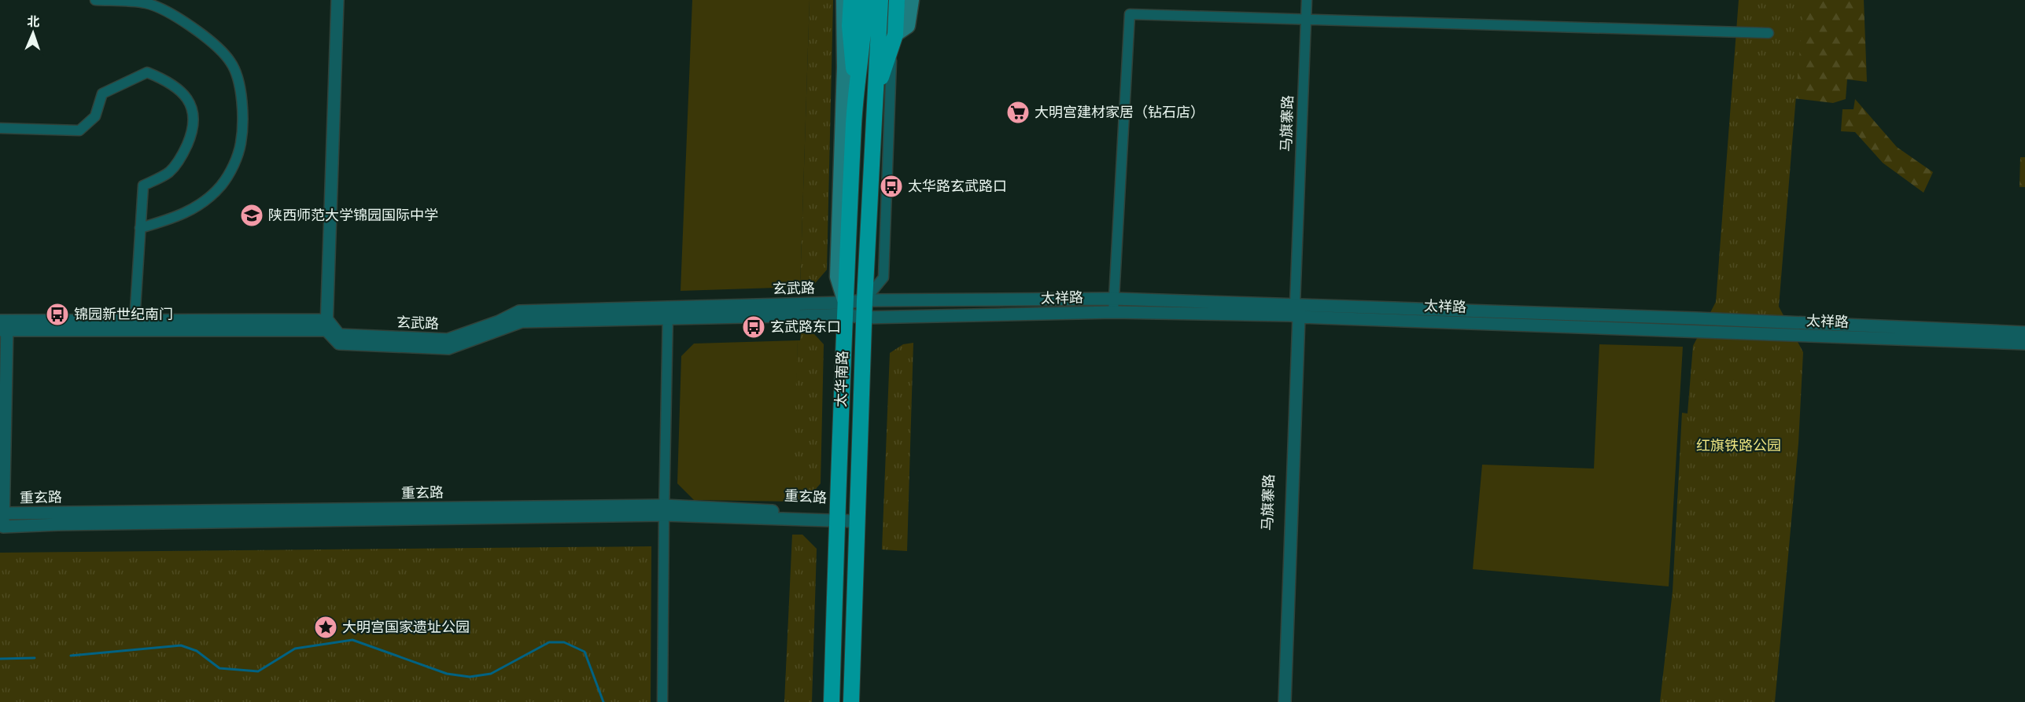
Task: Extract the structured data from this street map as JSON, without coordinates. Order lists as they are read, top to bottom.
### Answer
{
  "streets": {
    "main road": ["太华南路"],
    "street": [
      "马旗寨路",
      "玄武路",
      "太祥路",
      "重玄路"
    ]
  },
  "crossings": [
    ["马旗寨路", "太祥路"],
    ["玄武路", "太祥路"],
    ["玄武路", "太华南路"],
    ["太祥路", "太华南路"],
    ["太华南路", "重玄路"]
  ],
  "parks": ["红旗铁路公园"],
  "places": {
    "supermarket": ["大明宫建材家居（钻石店）"],
    "bus stop": ["太华路玄武路口", "锦园新世纪南门", "玄武路东口"],
    "school or university": ["陕西师范大学锦园国际中学"],
    "place": ["大明宫国家遗址公园"]
  },
  "north": "top"
}
